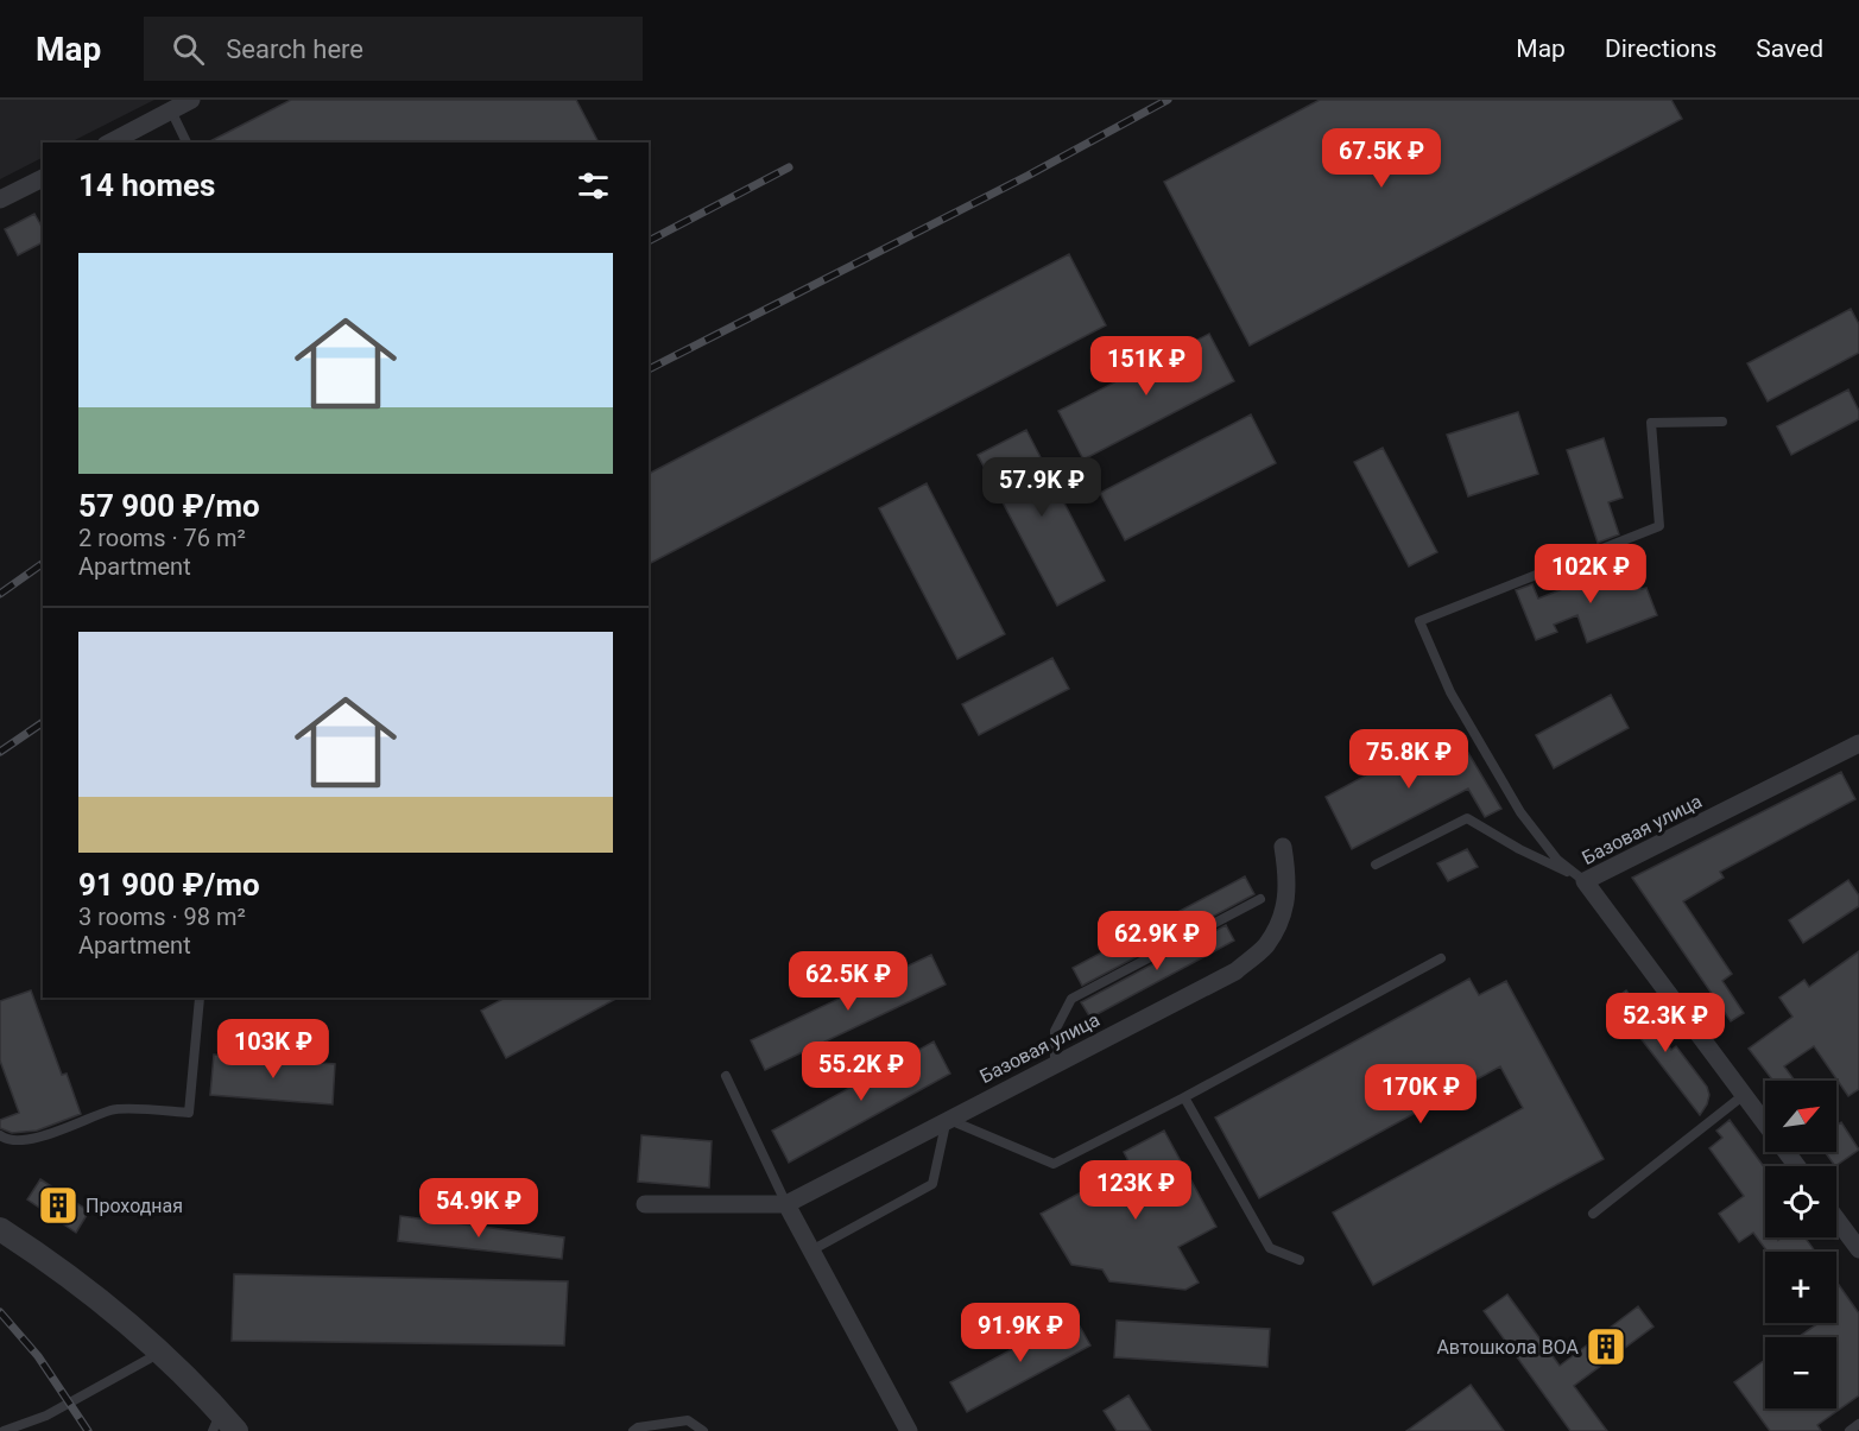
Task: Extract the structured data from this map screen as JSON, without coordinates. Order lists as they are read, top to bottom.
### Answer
{
  "streets": {
    "street": ["Базовая улица"]
  },
  "places": {
    "building": ["Проходная", "Автошкола ВОА"]
  },
  "north": "top right",
  "page": {
    "header": "Map",
    "search": "Search here",
    "nav": ["Map", "Directions", "Saved"],
    "price": [
      "67.5K ₽",
      "151K ₽",
      "57.9K ₽",
      "102K ₽",
      "75.8K ₽",
      "62.9K ₽",
      "62.5K ₽",
      "52.3K ₽",
      "103K ₽",
      "55.2K ₽",
      "170K ₽",
      "123K ₽",
      "54.9K ₽",
      "91.9K ₽"
    ],
    "heading": "14 homes",
    "list": [
      {
        "name": "57 900 ₽/mo",
        "note": "2 rooms · 76 m² · Apartment"
      },
      {
        "name": "91 900 ₽/mo",
        "note": "3 rooms · 98 m² · Apartment"
      }
    ],
    "map_buttons": ["+", "−"]
  }
}
